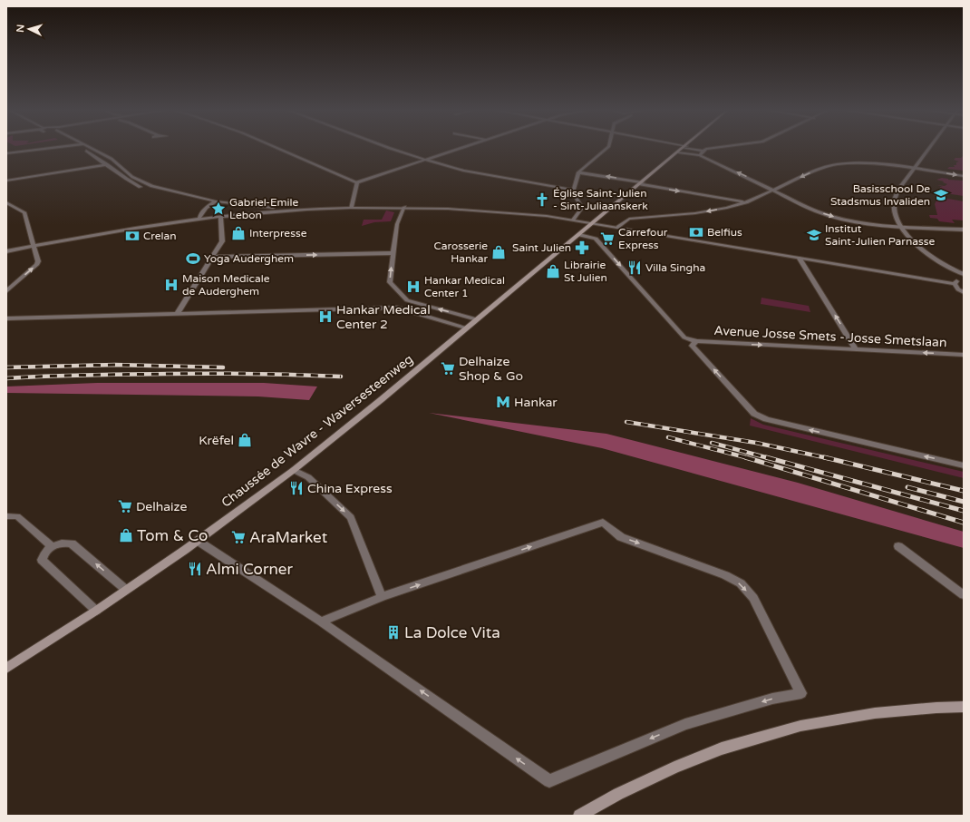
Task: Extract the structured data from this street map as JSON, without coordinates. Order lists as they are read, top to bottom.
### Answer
{
  "streets": {
    "main road": ["Chaussée de Wavre - Waversesteenweg"],
    "street": ["Avenue Josse Smets - Josse Smetslaan"]
  },
  "places": {
    "school or university": ["Basisschool De Stadsmus Invaliden", "Institut Saint-Julien Parnasse"],
    "church": ["Église Saint-Julien - Sint-Juliaanskerk"],
    "place": ["Gabriel-Emile Lebon"],
    "bank": ["Belfius", "Crelan"],
    "shop": [
      "Interpresse",
      "Carosserie Hankar",
      "Librairie St Julien",
      "Krëfel",
      "Tom & Co"
    ],
    "supermarket": [
      "Carrefour Express",
      "Delhaize Shop & Go",
      "Delhaize",
      "AraMarket"
    ],
    "pharmacy": ["Saint Julien"],
    "sports": ["Yoga Auderghem"],
    "restaurant": ["Villa Singha", "China Express", "Almi Corner"],
    "hospital": ["Maison Medicale de Auderghem", "Hankar Medical Center 1", "Hankar Medical Center 2"],
    "metro station": ["Hankar"],
    "building": ["La Dolce Vita"]
  },
  "north": "left"
}
